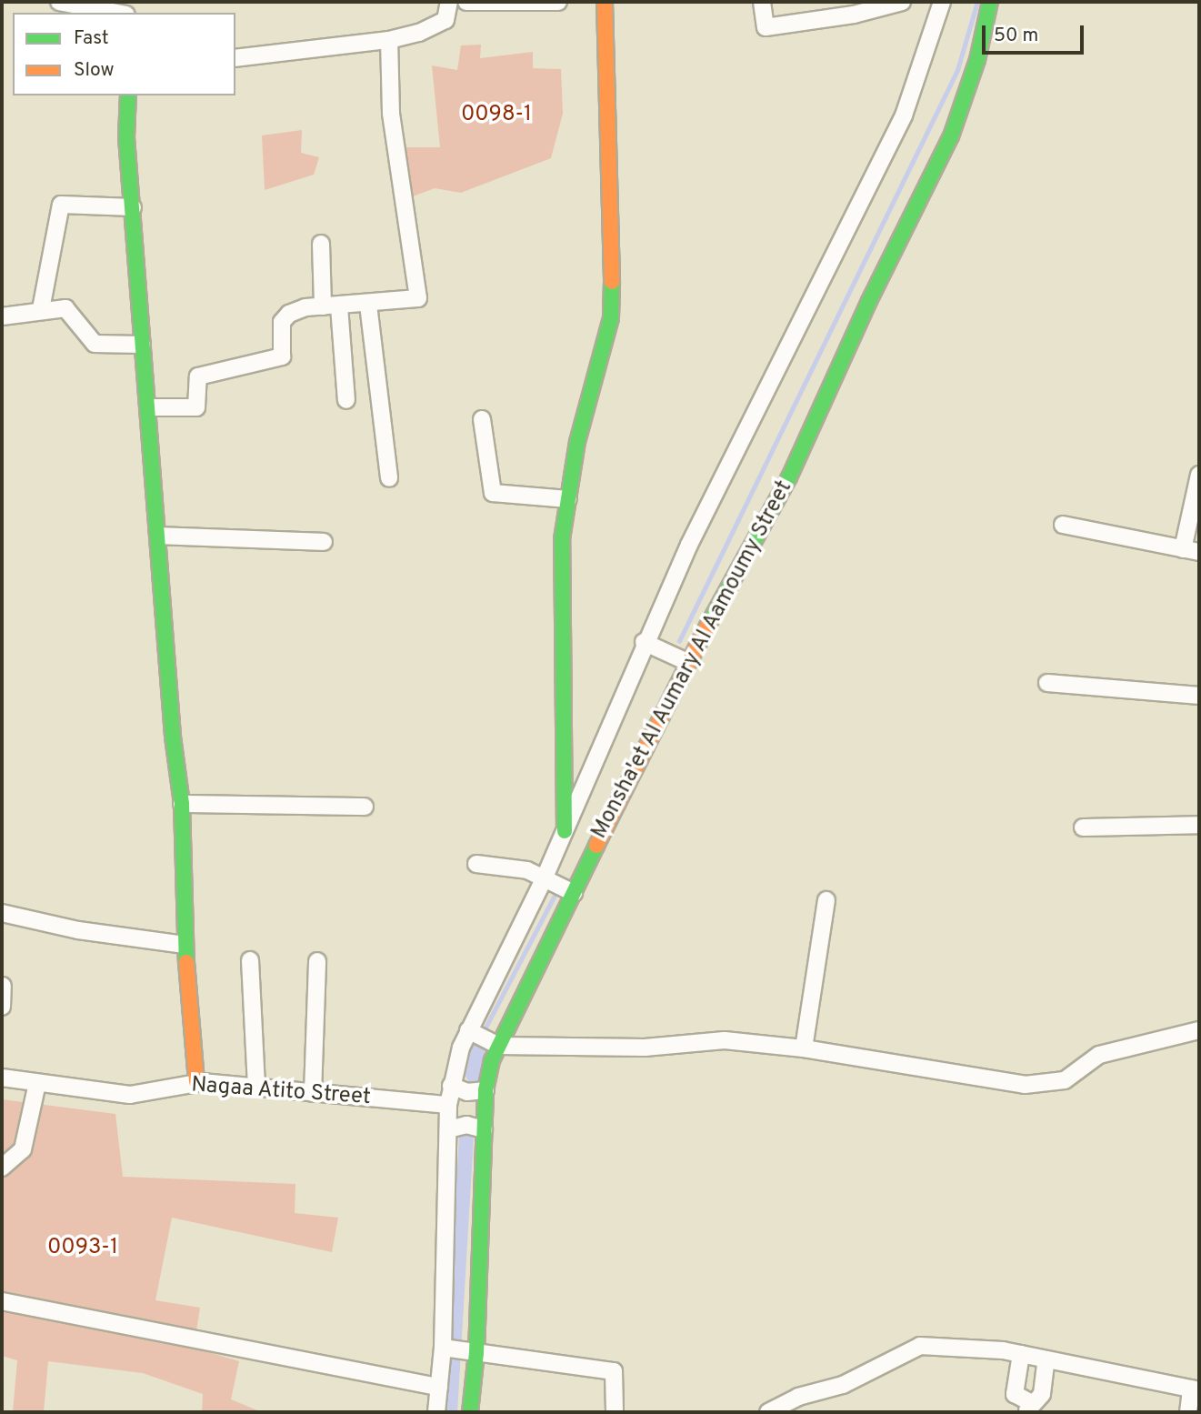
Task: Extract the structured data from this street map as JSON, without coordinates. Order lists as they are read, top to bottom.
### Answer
{
  "streets": {
    "street": ["Monsha'et Al Aumary Al Aamoumy Street", "Nagaa Atito Street"]
  },
  "crossings": [
    ["Monsha'et Al Aumary Al Aamoumy Street", "Nagaa Atito Street"]
  ],
  "parks": ["0098-1", "0093-1"],
  "legend": ["Fast", "Slow"],
  "scale_bar": "50 m"
}
